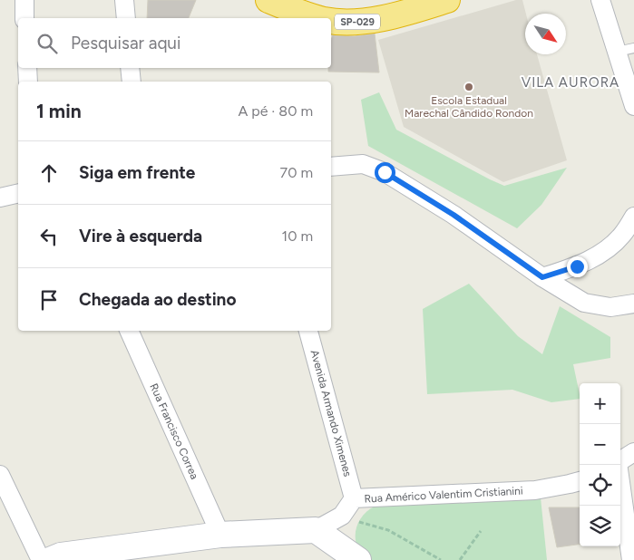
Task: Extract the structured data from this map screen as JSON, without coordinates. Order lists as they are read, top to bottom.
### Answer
{
  "streets": {
    "highway": ["SP-029"],
    "street": ["Avenida Armando Ximenes", "Rua Francisco Correa", "Rua Américo Valentim Cristianini"]
  },
  "crossings": [
    ["Avenida Armando Ximenes", "Rua Américo Valentim Cristianini"]
  ],
  "districts": ["VILA AURORA"],
  "places": ["Escola Estadual Marechal Cândido Rondon"],
  "north": "bottom right",
  "page": {
    "search": "Pesquisar aqui",
    "heading": ["1 min", "A pé · 80 m"],
    "list": [
      ["Siga em frente", "70 m"],
      ["Vire à esquerda", "10 m"],
      "Chegada ao destino"
    ],
    "map_buttons": ["+", "−"]
  }
}
